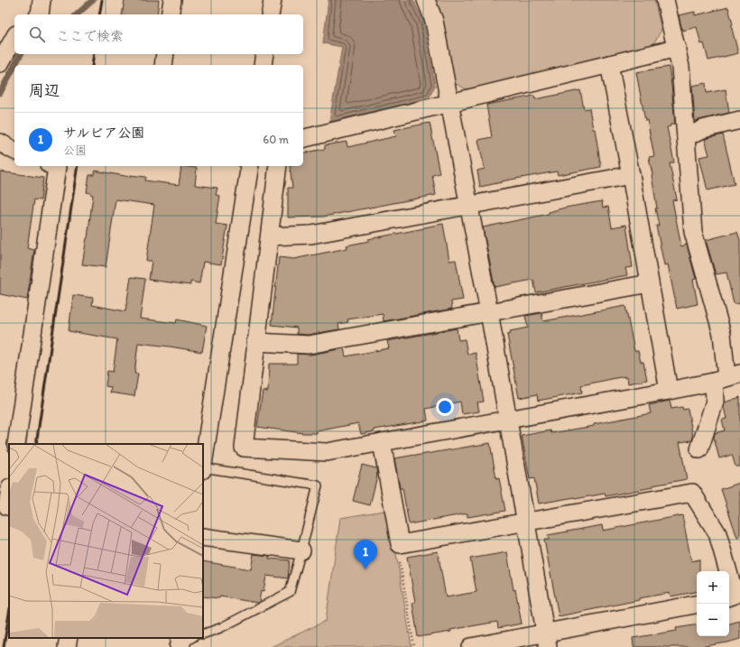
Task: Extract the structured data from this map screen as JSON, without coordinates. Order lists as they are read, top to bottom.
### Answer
{
  "page": {
    "search": "ここで検索",
    "heading": "周辺",
    "list": [
      {
        "mark": "1",
        "name": "サルビア公園",
        "note": "公園",
        "value": "60 m"
      }
    ],
    "pins": "1",
    "map_buttons": ["+", "−"]
  }
}
